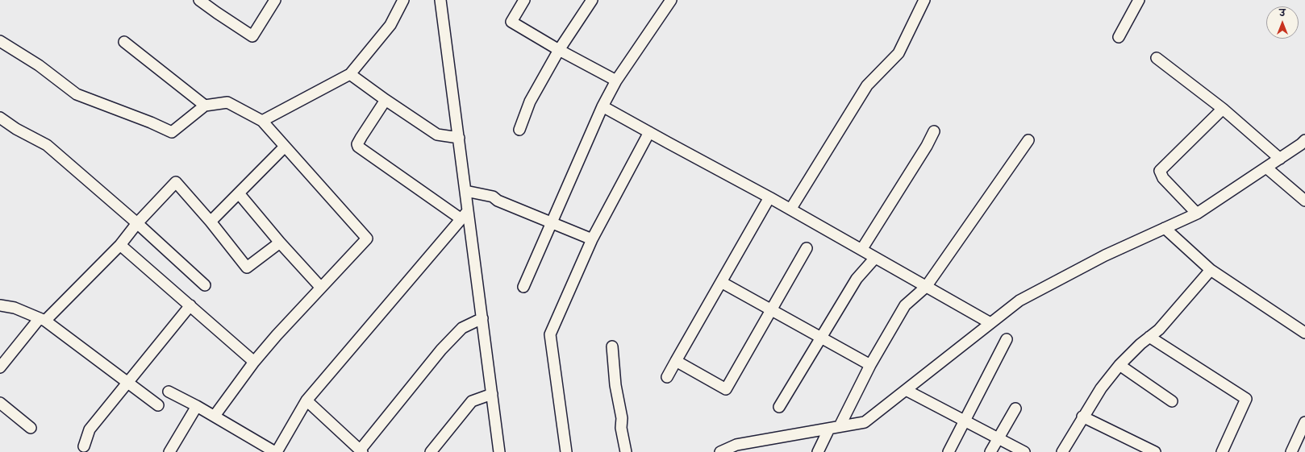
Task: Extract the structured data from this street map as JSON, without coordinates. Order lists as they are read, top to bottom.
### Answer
{
  "north": "top"
}
